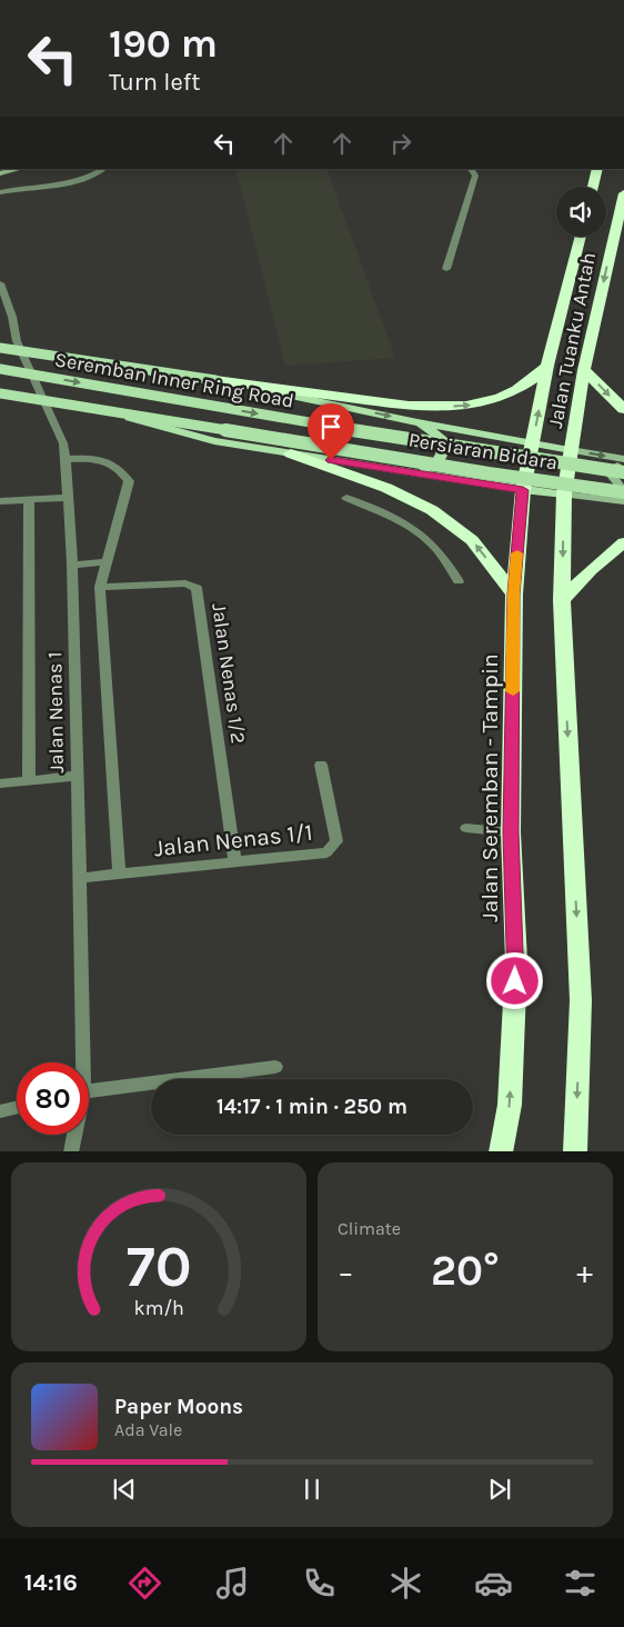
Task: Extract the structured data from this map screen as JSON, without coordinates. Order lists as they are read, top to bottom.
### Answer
{
  "streets": {
    "highway": ["Jalan Tuanku Antah", "Jalan Seremban - Tampin"],
    "main road": ["Seremban Inner Ring Road", "Persiaran Bidara"],
    "street": ["Jalan Nenas 1/2", "Jalan Nenas 1", "Jalan Nenas 1/1"]
  },
  "crossings": [
    ["Jalan Tuanku Antah", "Persiaran Bidara"],
    ["Jalan Tuanku Antah", "Jalan Seremban - Tampin"],
    ["Seremban Inner Ring Road", "Persiaran Bidara"],
    ["Jalan Nenas 1/2", "Jalan Nenas 1/1"],
    ["Jalan Nenas 1", "Jalan Nenas 1/1"]
  ],
  "page": {
    "turn": ["190 m", "Turn left"],
    "limit": "80",
    "trip": "14:17 · 1 min · 250 m",
    "tile": "Climate",
    "heat": ["−", "20°", "+"],
    "song": ["Paper Moons", "Ada Vale"],
    "tabs": "14:16",
    "gauge": ["70", "km/h"]
  }
}
